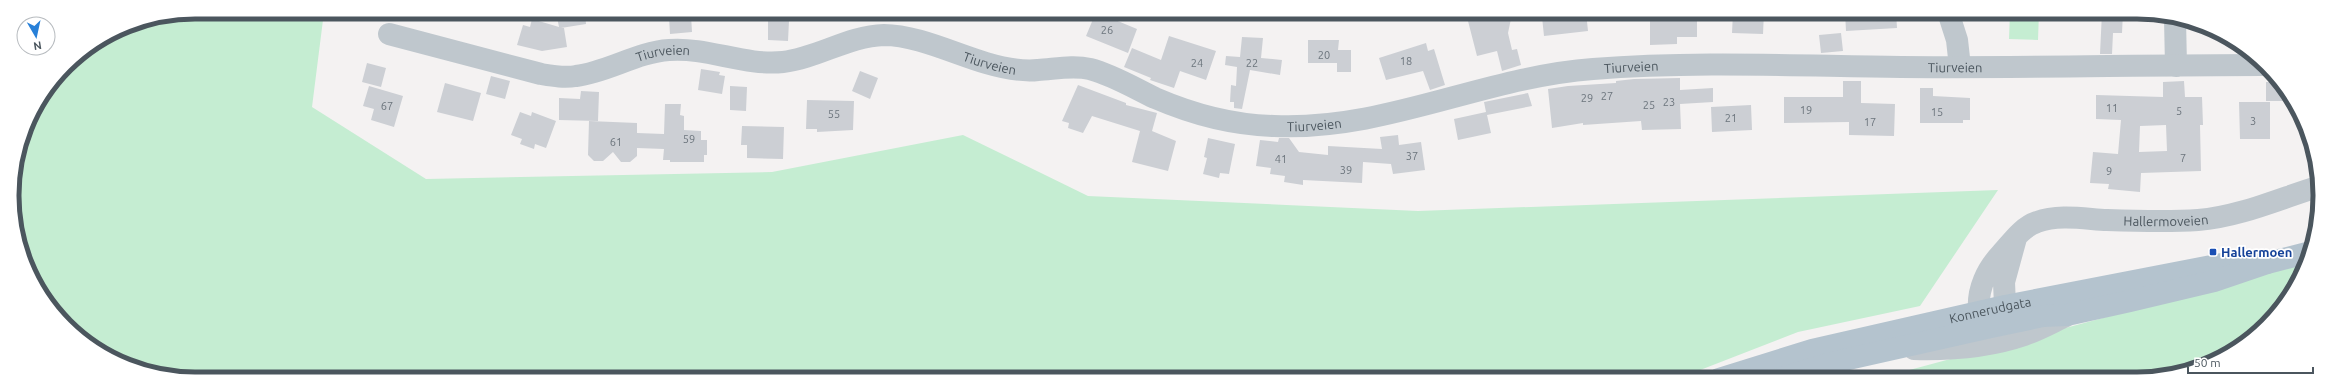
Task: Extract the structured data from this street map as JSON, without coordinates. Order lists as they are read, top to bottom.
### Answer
{
  "streets": {
    "main road": ["Konnerudgata"],
    "street": ["Tiurveien", "Hallermoveien"]
  },
  "crossings": [
    ["Hallermoveien", "Konnerudgata"]
  ],
  "places": {
    "transit": ["Hallermoen"]
  },
  "house_numbers": [
    "26",
    "20",
    "18",
    "24",
    "22",
    "27",
    "29",
    "23",
    "25",
    "67",
    "11",
    "19",
    "5",
    "15",
    "55",
    "21",
    "3",
    "17",
    "59",
    "61",
    "37",
    "7",
    "41",
    "39",
    "9"
  ],
  "scale_bar": "50 m",
  "north": "bottom"
}
